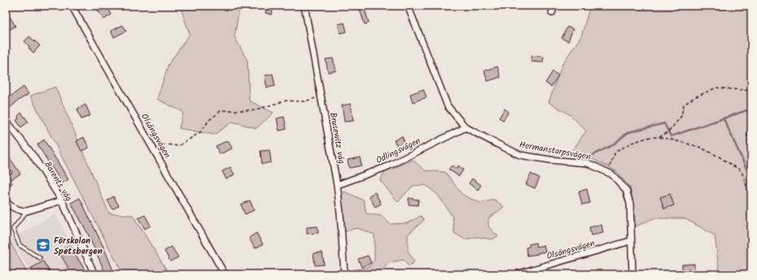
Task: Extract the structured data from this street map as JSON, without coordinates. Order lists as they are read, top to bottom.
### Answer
{
  "streets": {
    "street": [
      "Olsängsvägen",
      "Brusewitz väg",
      "Odlingsvägen",
      "Hermanstorpsvägen",
      "Barents väg"
    ]
  },
  "crossings": [
    ["Olsängsvägen", "Hermanstorpsvägen"],
    ["Brusewitz väg", "Odlingsvägen"],
    ["Odlingsvägen", "Hermanstorpsvägen"]
  ],
  "places": {
    "school or university": ["Förskolan Spetsbergen"]
  }
}
